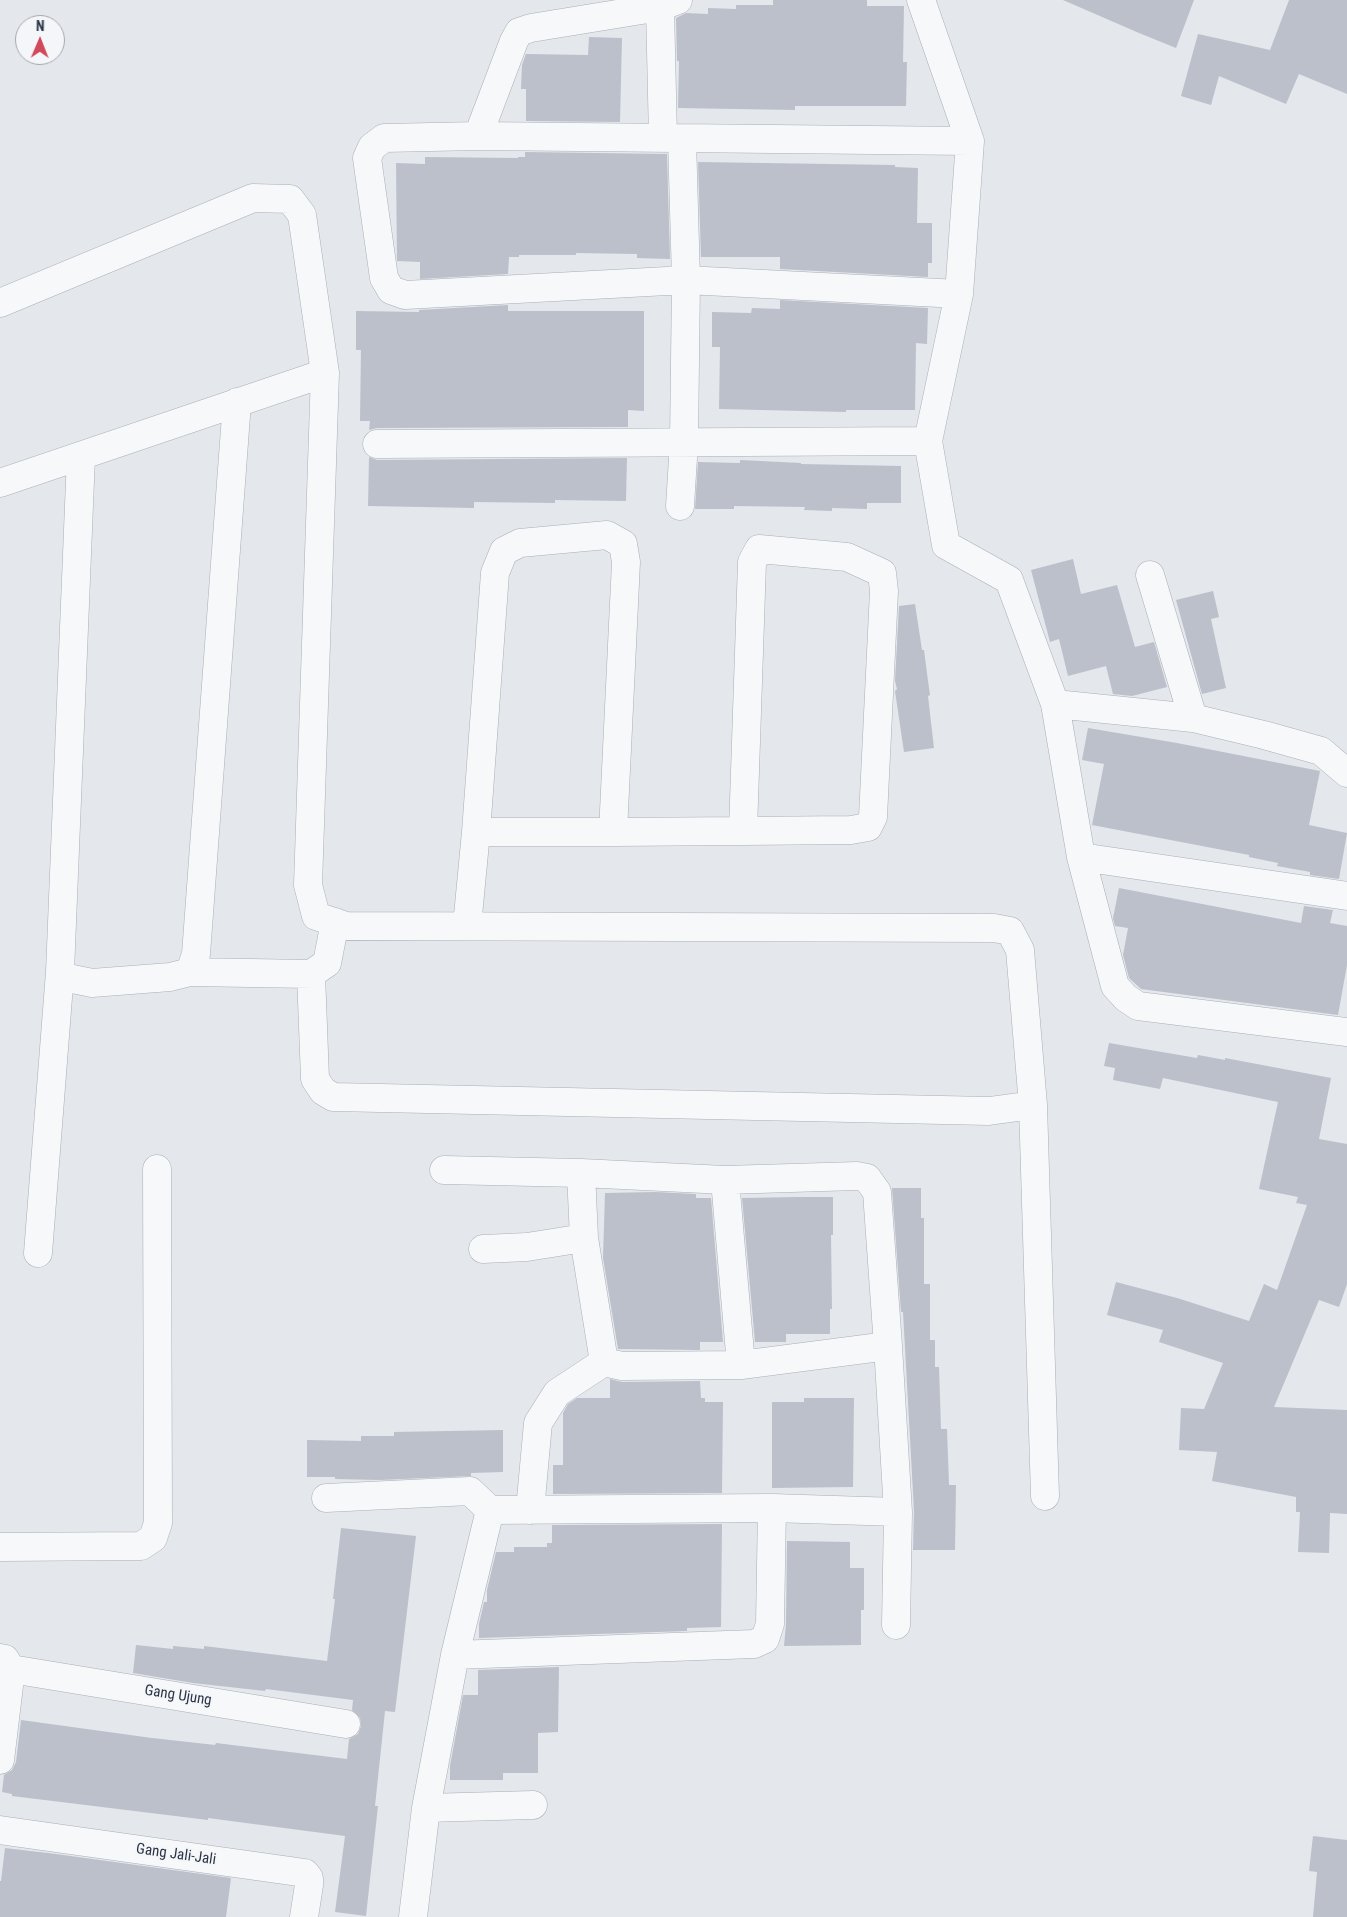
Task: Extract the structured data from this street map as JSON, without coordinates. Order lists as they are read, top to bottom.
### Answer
{
  "streets": {
    "street": ["Gang Ujung", "Gang Jali-Jali"]
  },
  "north": "top"
}
